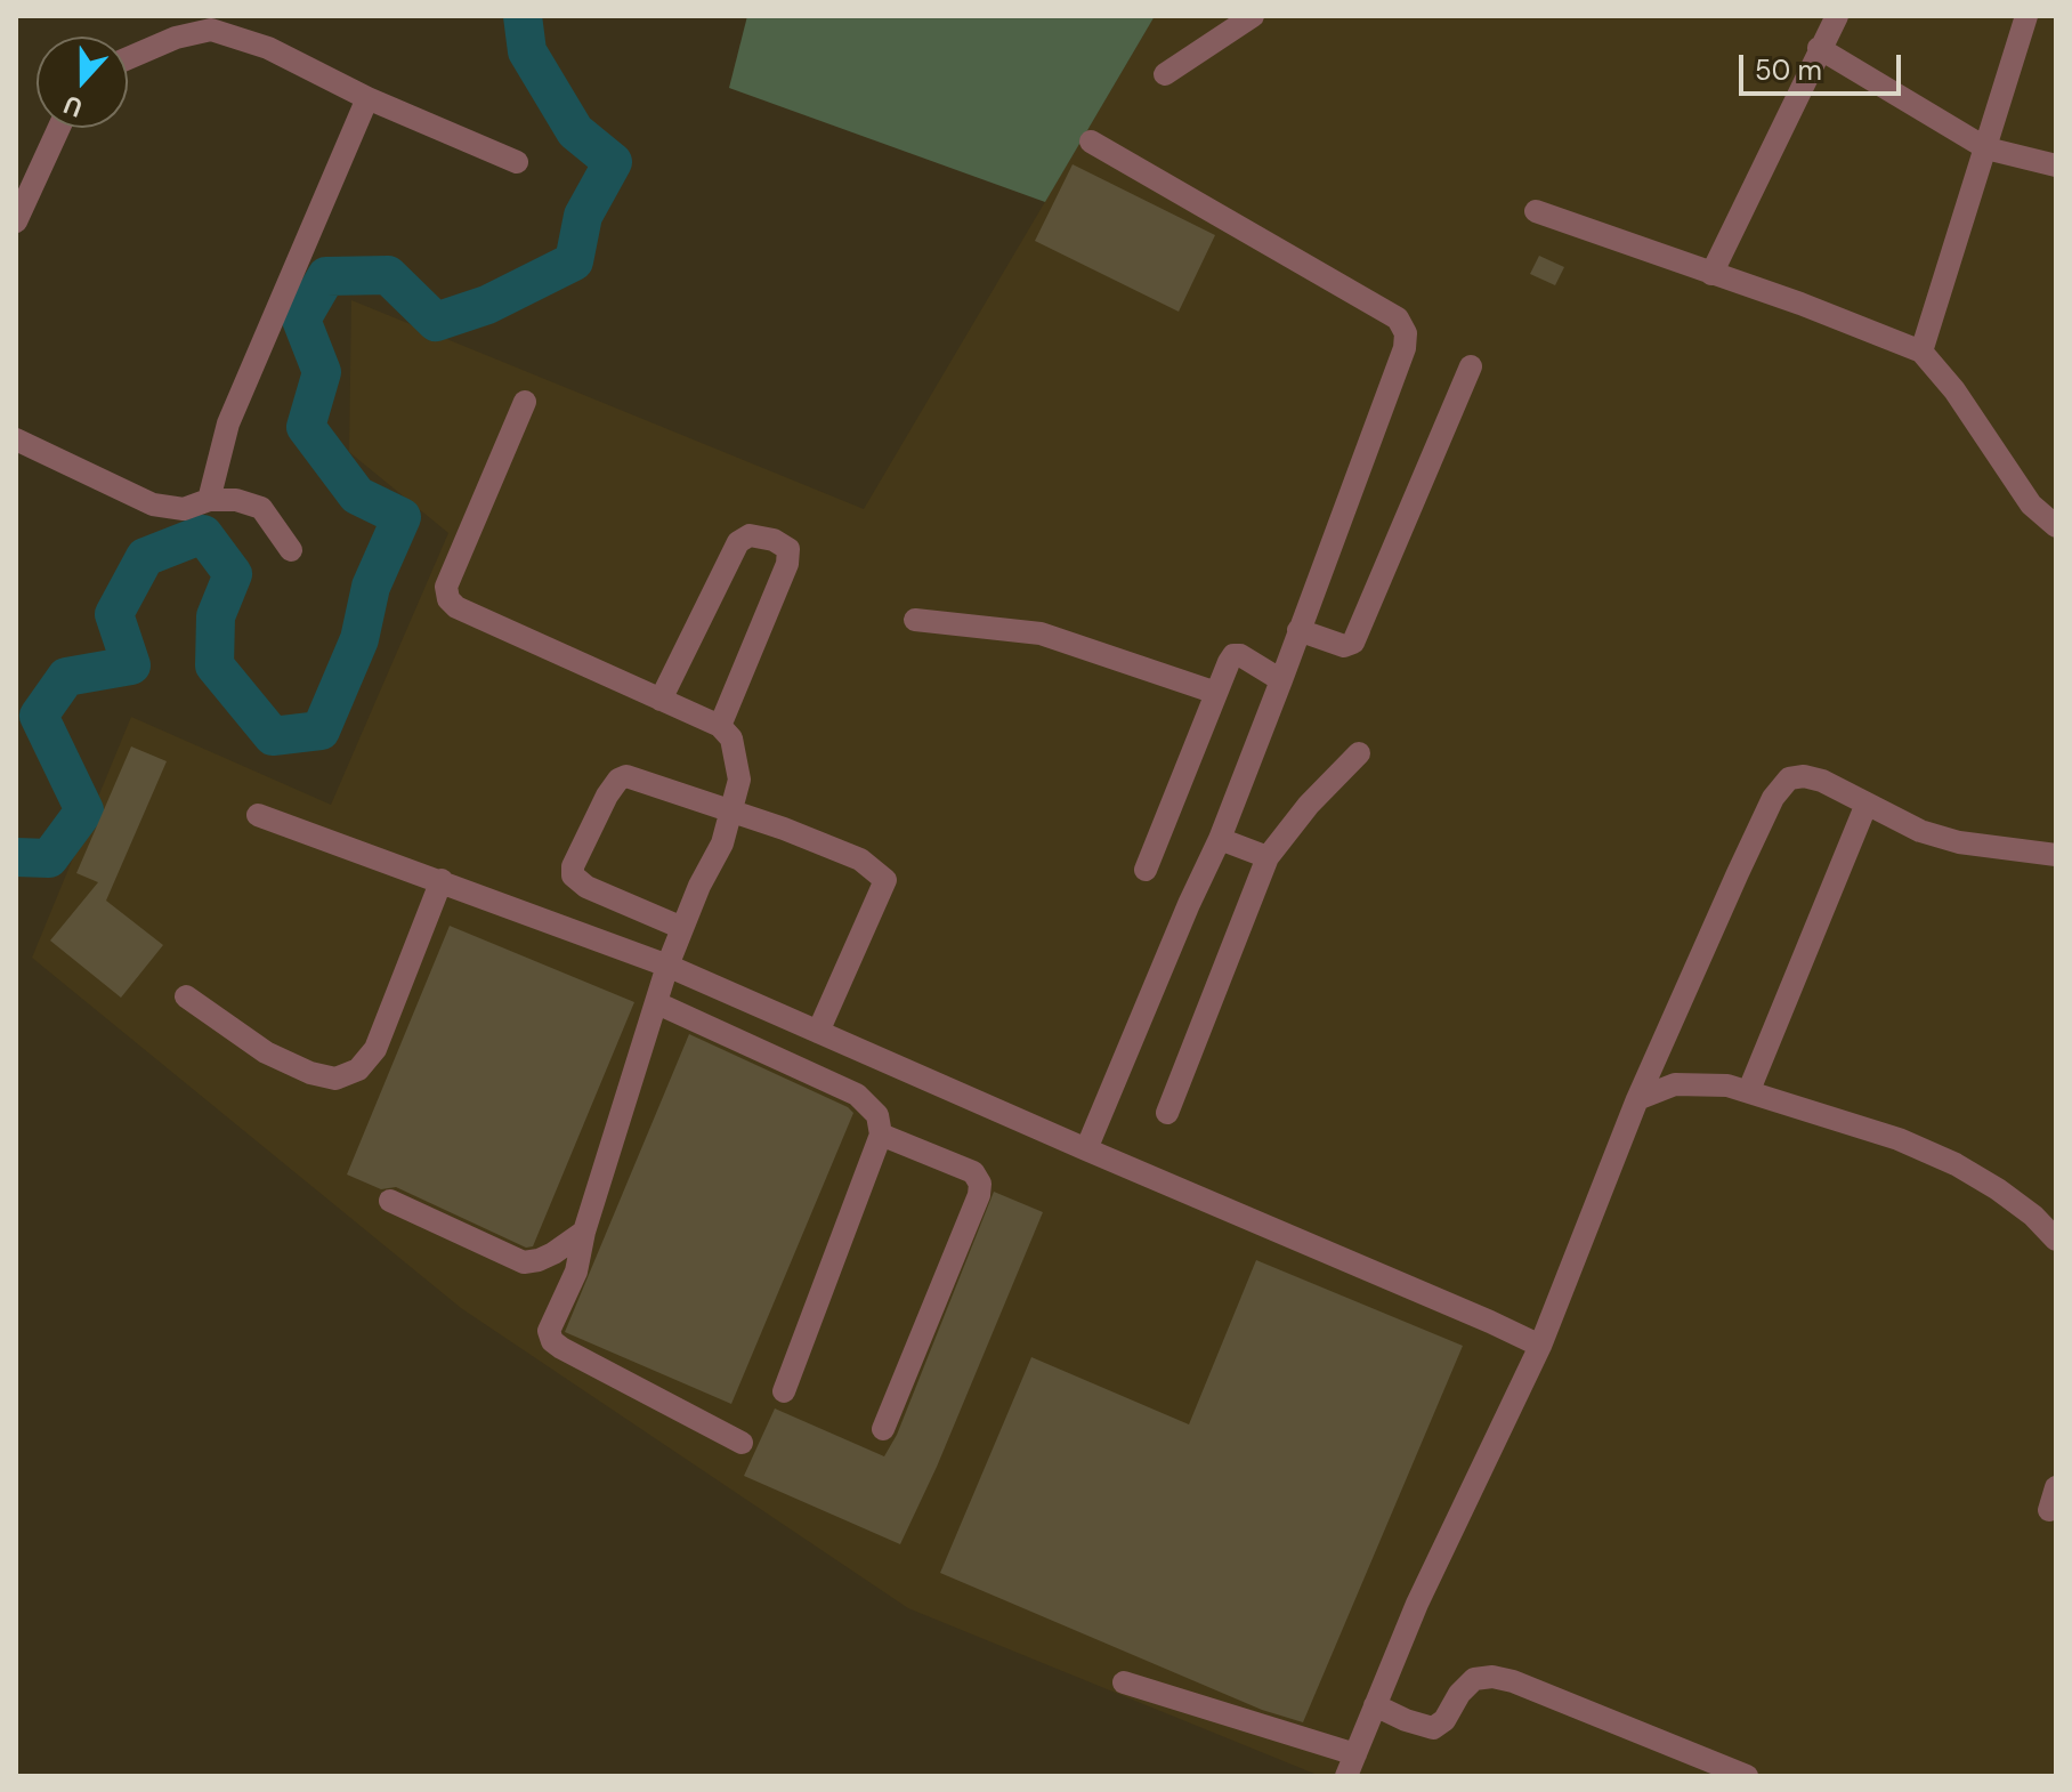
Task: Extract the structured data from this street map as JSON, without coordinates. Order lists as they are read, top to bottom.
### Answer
{
  "scale_bar": "50 m",
  "north": "bottom"
}
